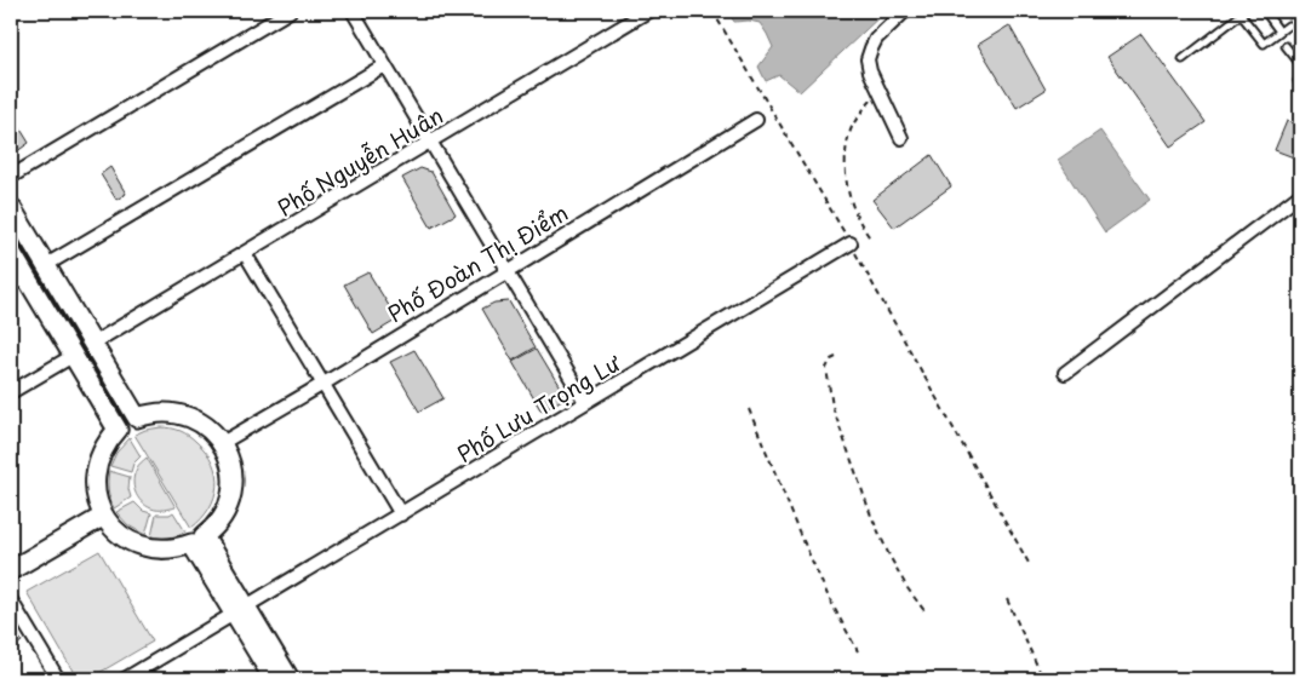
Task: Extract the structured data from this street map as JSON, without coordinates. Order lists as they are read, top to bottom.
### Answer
{
  "streets": {
    "street": ["Phố Nguyễn Huân", "Phố Đoàn Thị Điểm", "Phố Lưu Trọng Lư"]
  }
}
